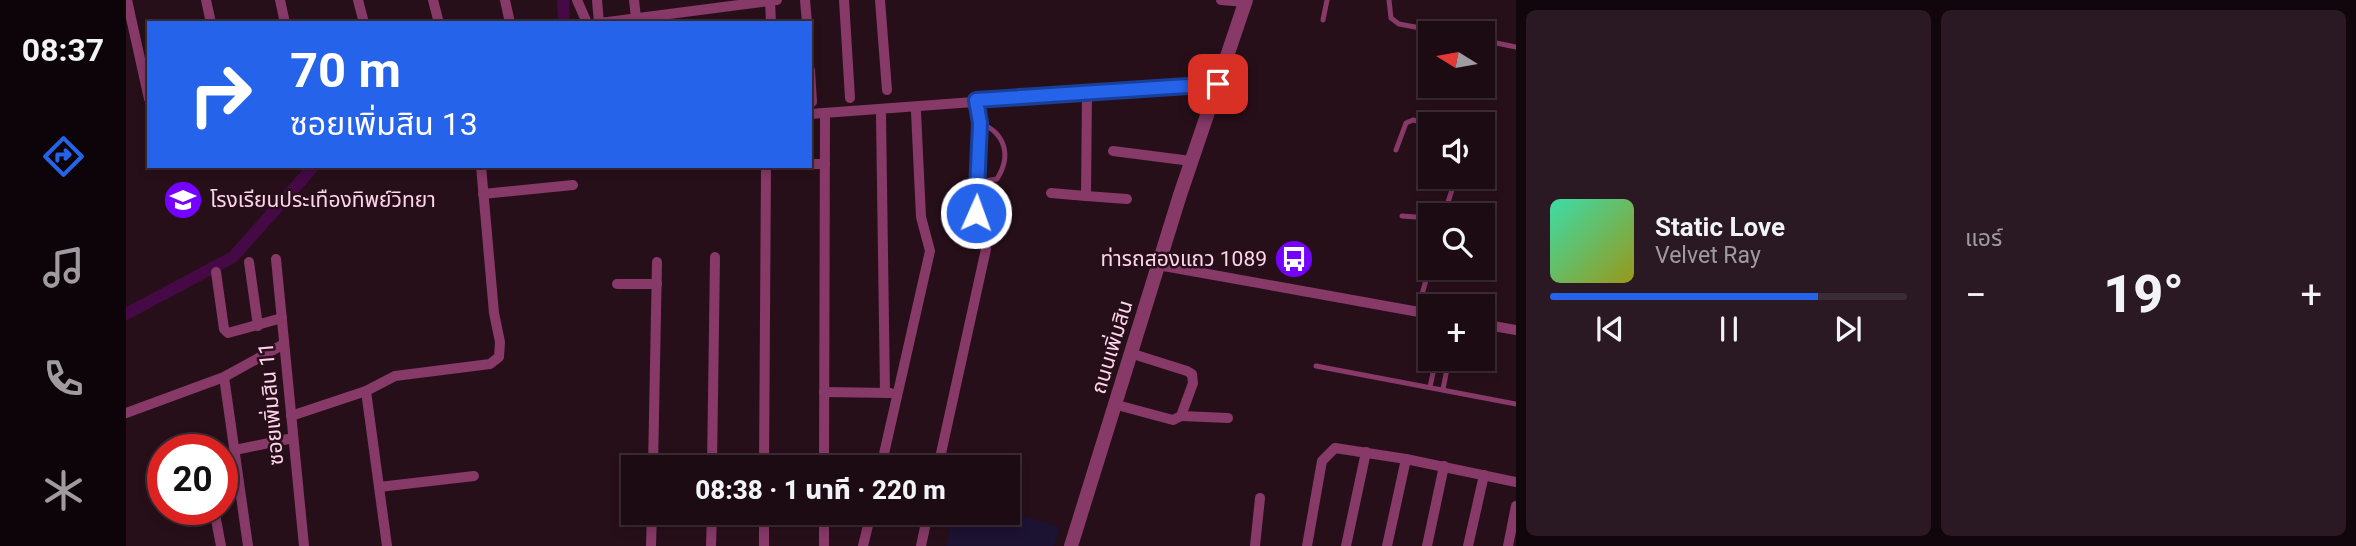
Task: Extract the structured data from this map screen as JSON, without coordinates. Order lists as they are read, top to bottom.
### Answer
{
  "streets": {
    "street": ["ถนนเพิ่มสิน", "ซอยเพิ่มสิน 11"]
  },
  "places": {
    "school or university": ["โรงเรียนประเทืองทิพย์วิทยา"],
    "bus stop": ["ท่ารถสองแถว 1089"]
  },
  "north": "left",
  "page": {
    "tabs": "08:37",
    "tile": "แอร์",
    "map_buttons": "+",
    "turn": ["70 m", "ซอยเพิ่มสิน 13"],
    "song": ["Static Love", "Velvet Ray"],
    "heat": ["−", "19°", "+"],
    "limit": "20",
    "trip": "08:38 · 1 นาที · 220 m"
  }
}
